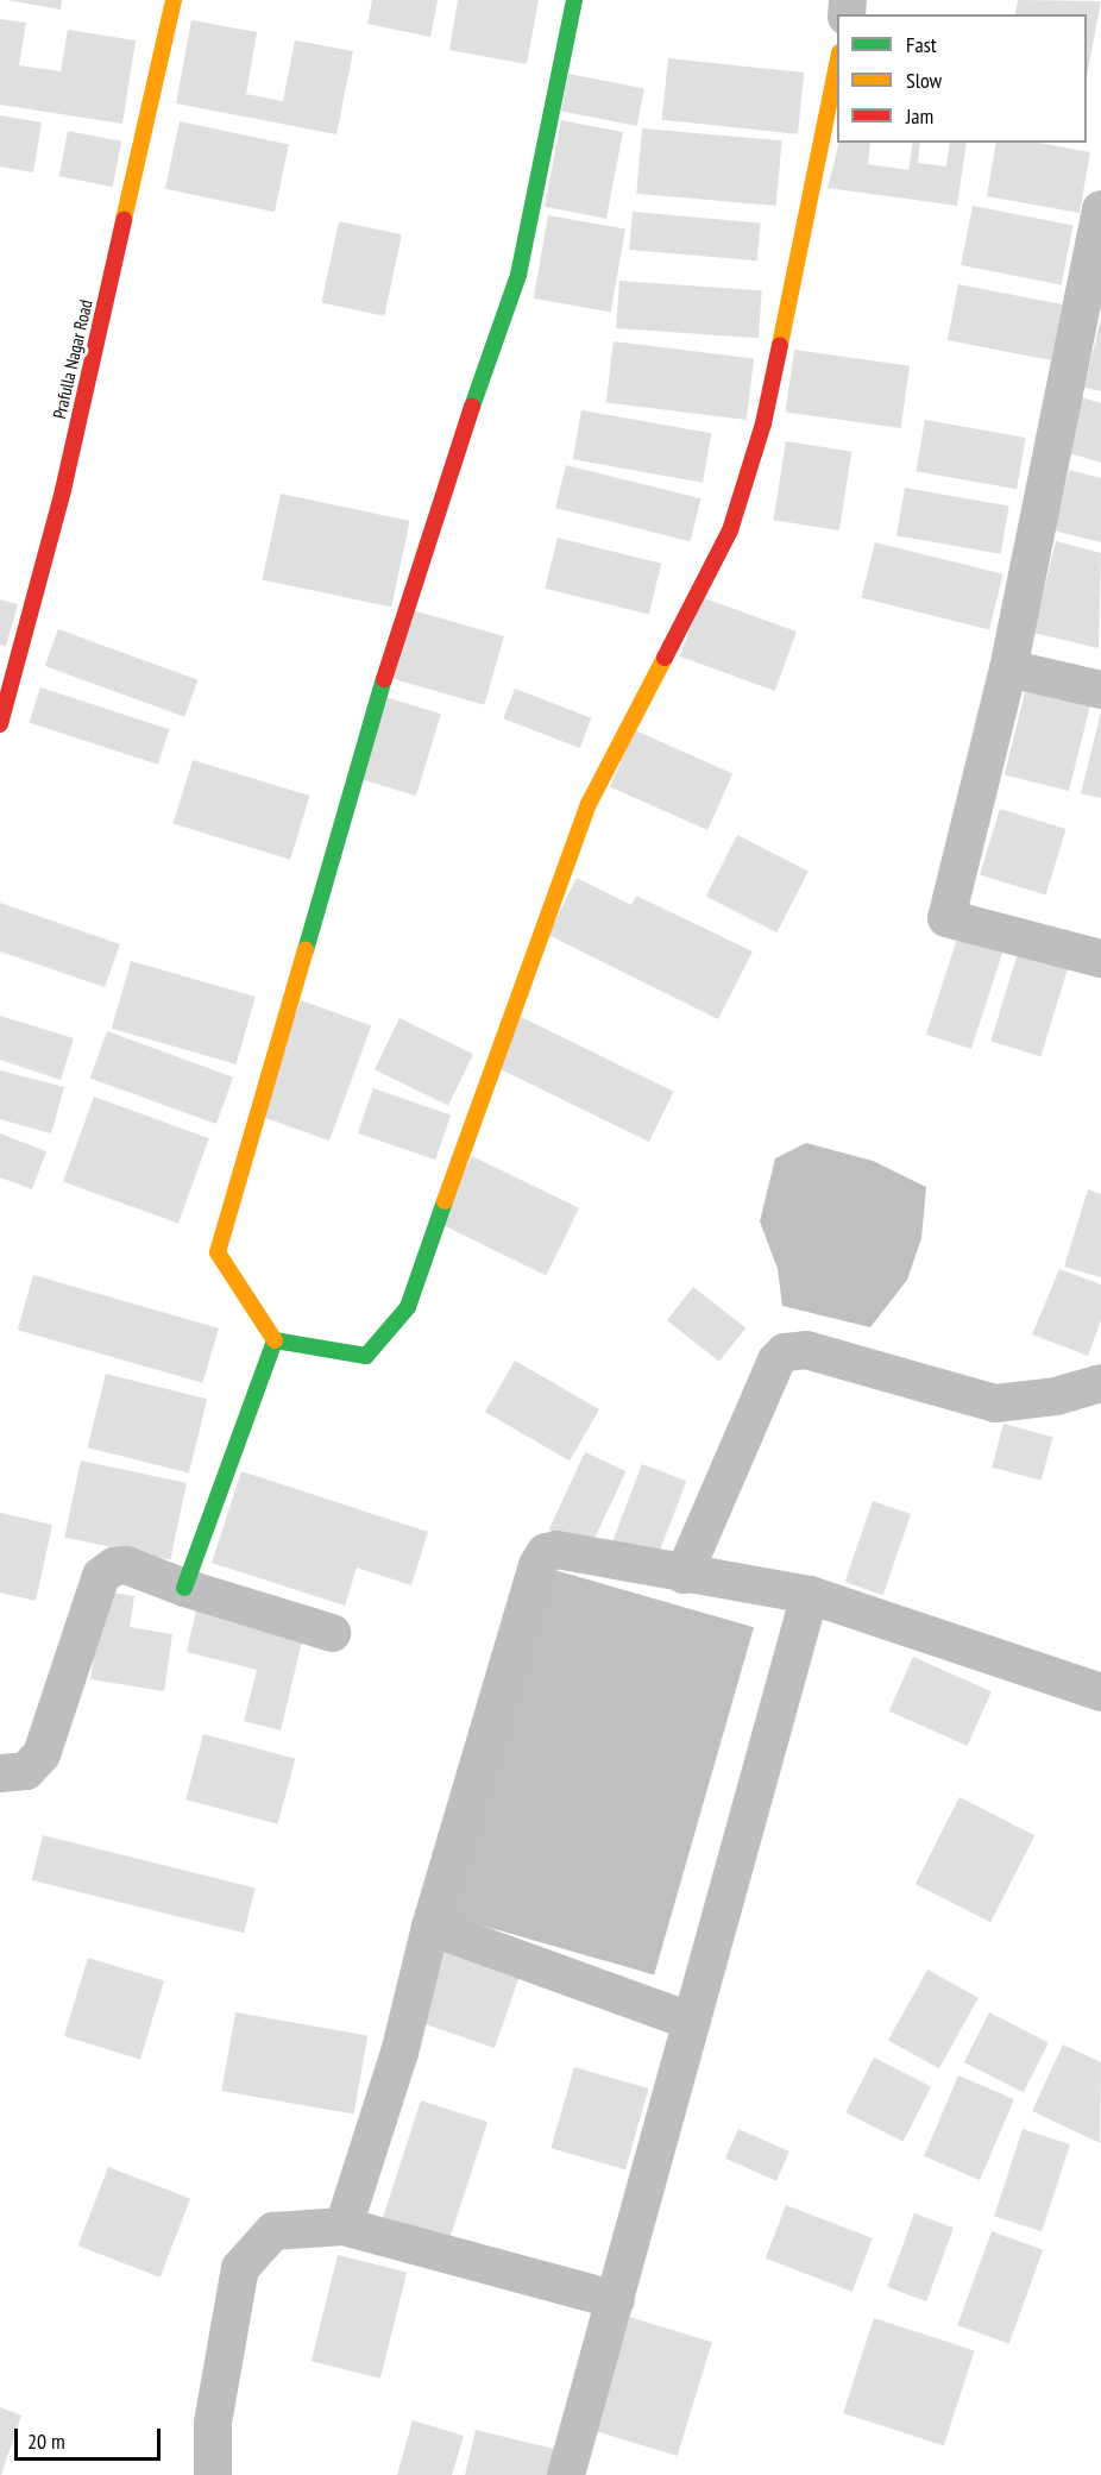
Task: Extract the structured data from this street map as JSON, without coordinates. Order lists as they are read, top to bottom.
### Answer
{
  "streets": {
    "street": ["Prafulla Nagar Road"]
  },
  "legend": ["Fast", "Slow", "Jam"],
  "scale_bar": "20 m"
}
